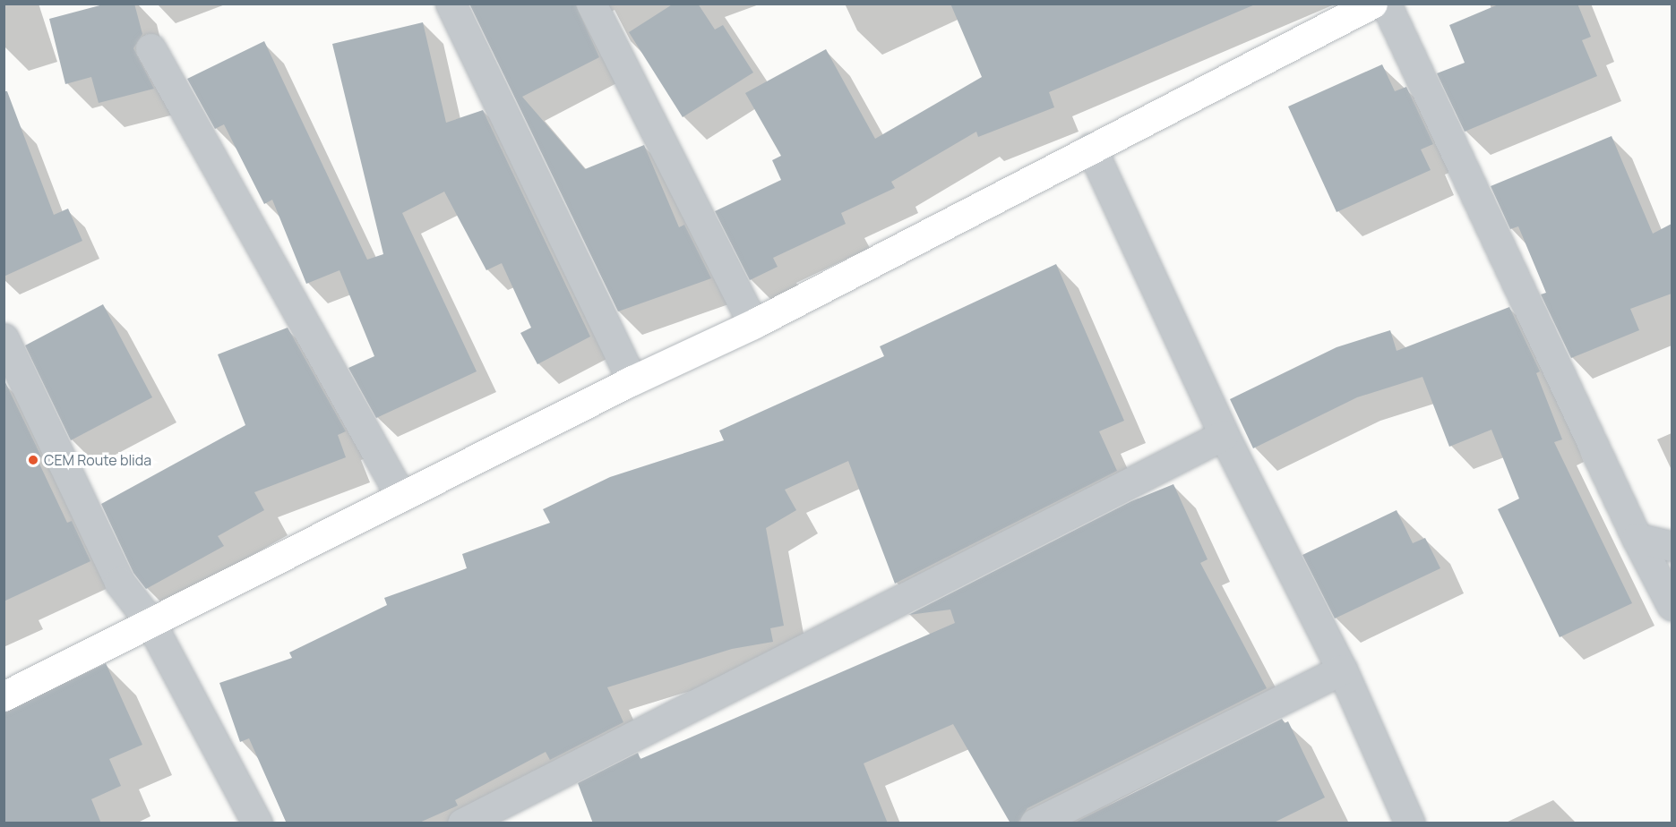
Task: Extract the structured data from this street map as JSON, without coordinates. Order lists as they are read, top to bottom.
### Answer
{
  "places": ["CEM Route blida"]
}
